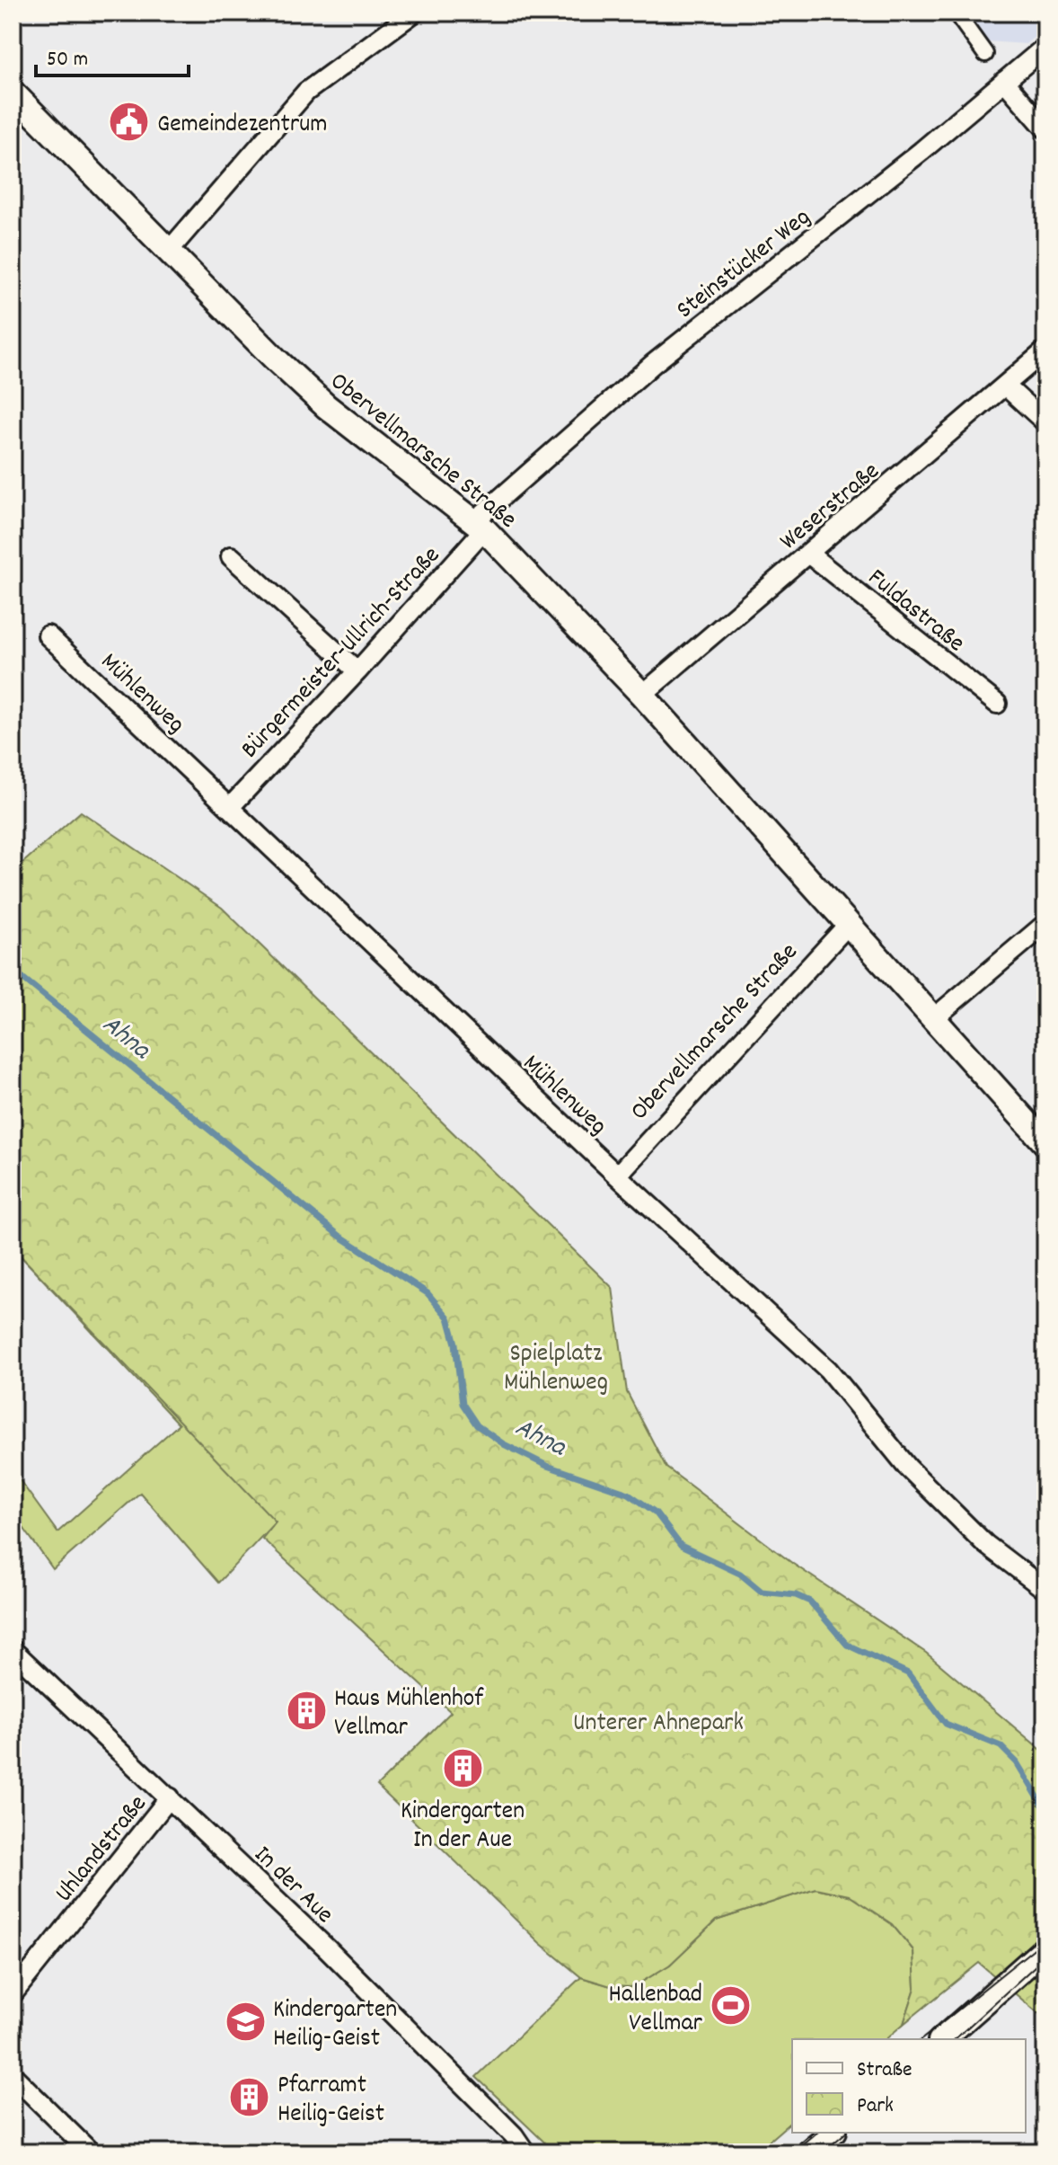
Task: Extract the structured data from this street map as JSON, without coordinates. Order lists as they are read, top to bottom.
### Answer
{
  "streets": {
    "street": [
      "Steinstücker Weg",
      "Obervellmarsche Straße",
      "Weserstraße",
      "Fuldastraße",
      "Bürgermeister-Ullrich-Straße",
      "Mühlenweg",
      "Uhlandstraße",
      "In der Aue"
    ]
  },
  "crossings": [
    ["Steinstücker Weg", "Obervellmarsche Straße"],
    ["Steinstücker Weg", "Bürgermeister-Ullrich-Straße"],
    ["Obervellmarsche Straße", "Weserstraße"],
    ["Obervellmarsche Straße", "Bürgermeister-Ullrich-Straße"],
    ["Obervellmarsche Straße", "Mühlenweg"],
    ["Weserstraße", "Fuldastraße"],
    ["Bürgermeister-Ullrich-Straße", "Mühlenweg"],
    ["Uhlandstraße", "In der Aue"]
  ],
  "water": ["Ahna"],
  "parks": ["Spielplatz Mühlenweg", "Unterer Ahnepark"],
  "places": {
    "public building": ["Gemeindezentrum"],
    "building": ["Haus Mühlenhof Vellmar", "Kindergarten In der Aue", "Pfarramt Heilig-Geist"],
    "sports": ["Hallenbad Vellmar"],
    "school or university": ["Kindergarten Heilig-Geist"]
  },
  "legend": ["Straße", "Park"],
  "scale_bar": "50 m"
}
